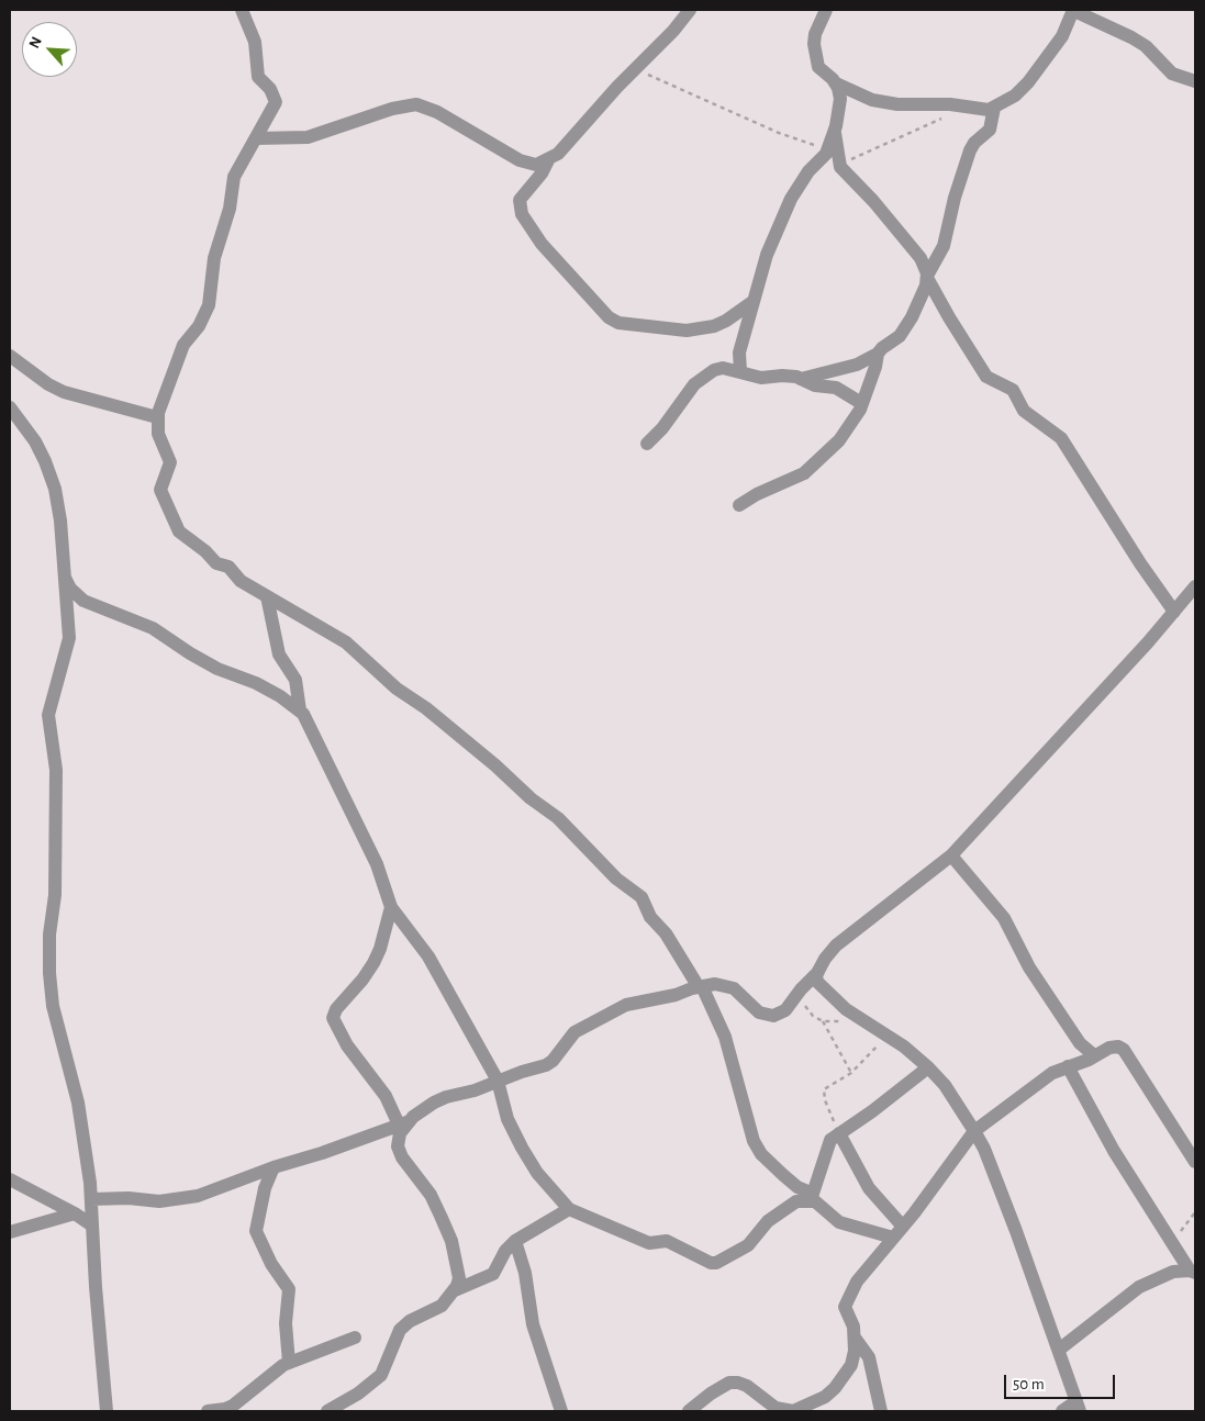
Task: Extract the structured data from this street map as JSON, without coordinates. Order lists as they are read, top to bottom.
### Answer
{
  "scale_bar": "50 m",
  "north": "top left"
}
